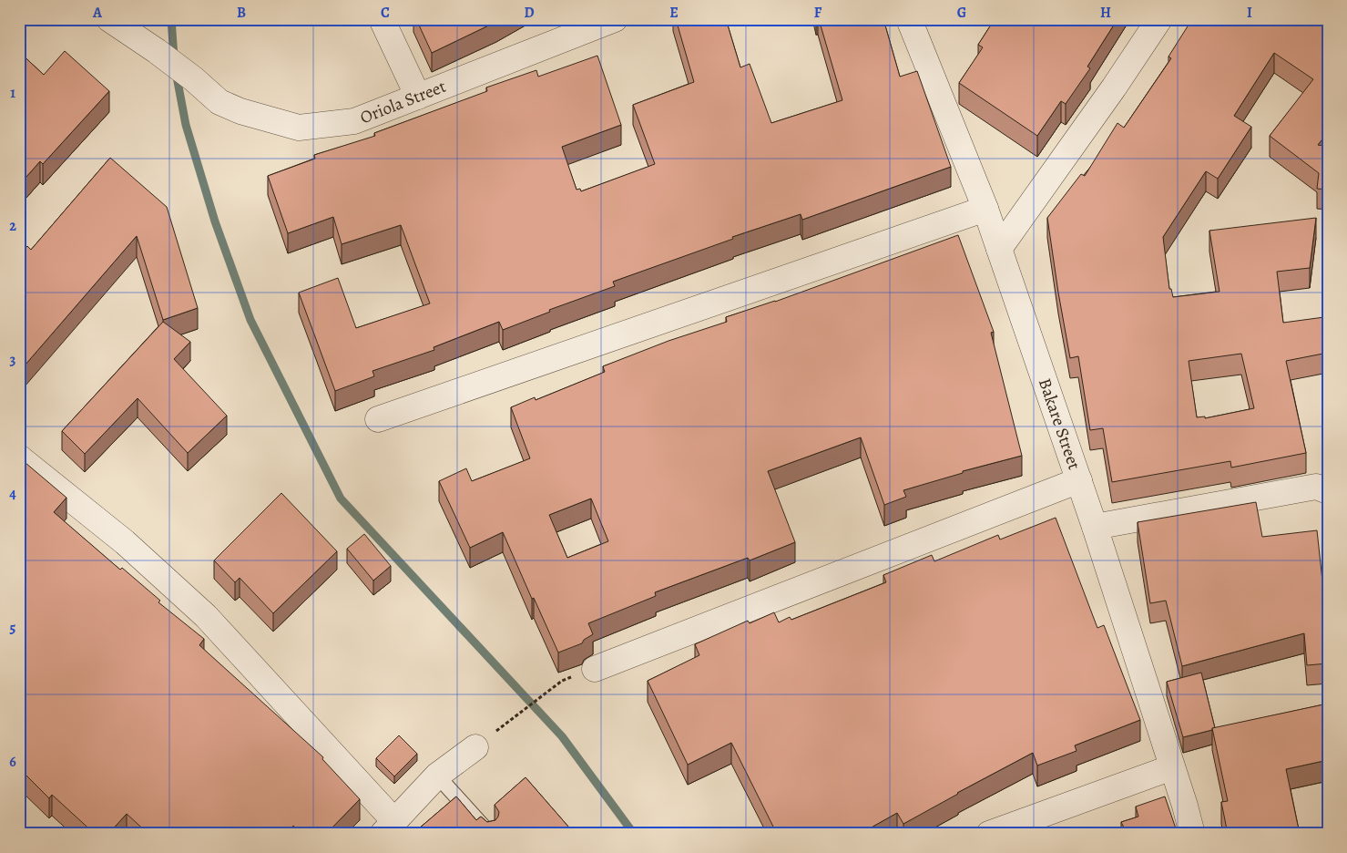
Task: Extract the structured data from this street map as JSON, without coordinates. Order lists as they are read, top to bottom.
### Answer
{
  "streets": {
    "street": ["Oriola Street", "Bakare Street"]
  },
  "grid": {
    "columns": [
      "A",
      "B",
      "C",
      "D",
      "E",
      "F",
      "G",
      "H",
      "I"
    ],
    "rows": [
      "1",
      "2",
      "3",
      "4",
      "5",
      "6"
    ]
  }
}
